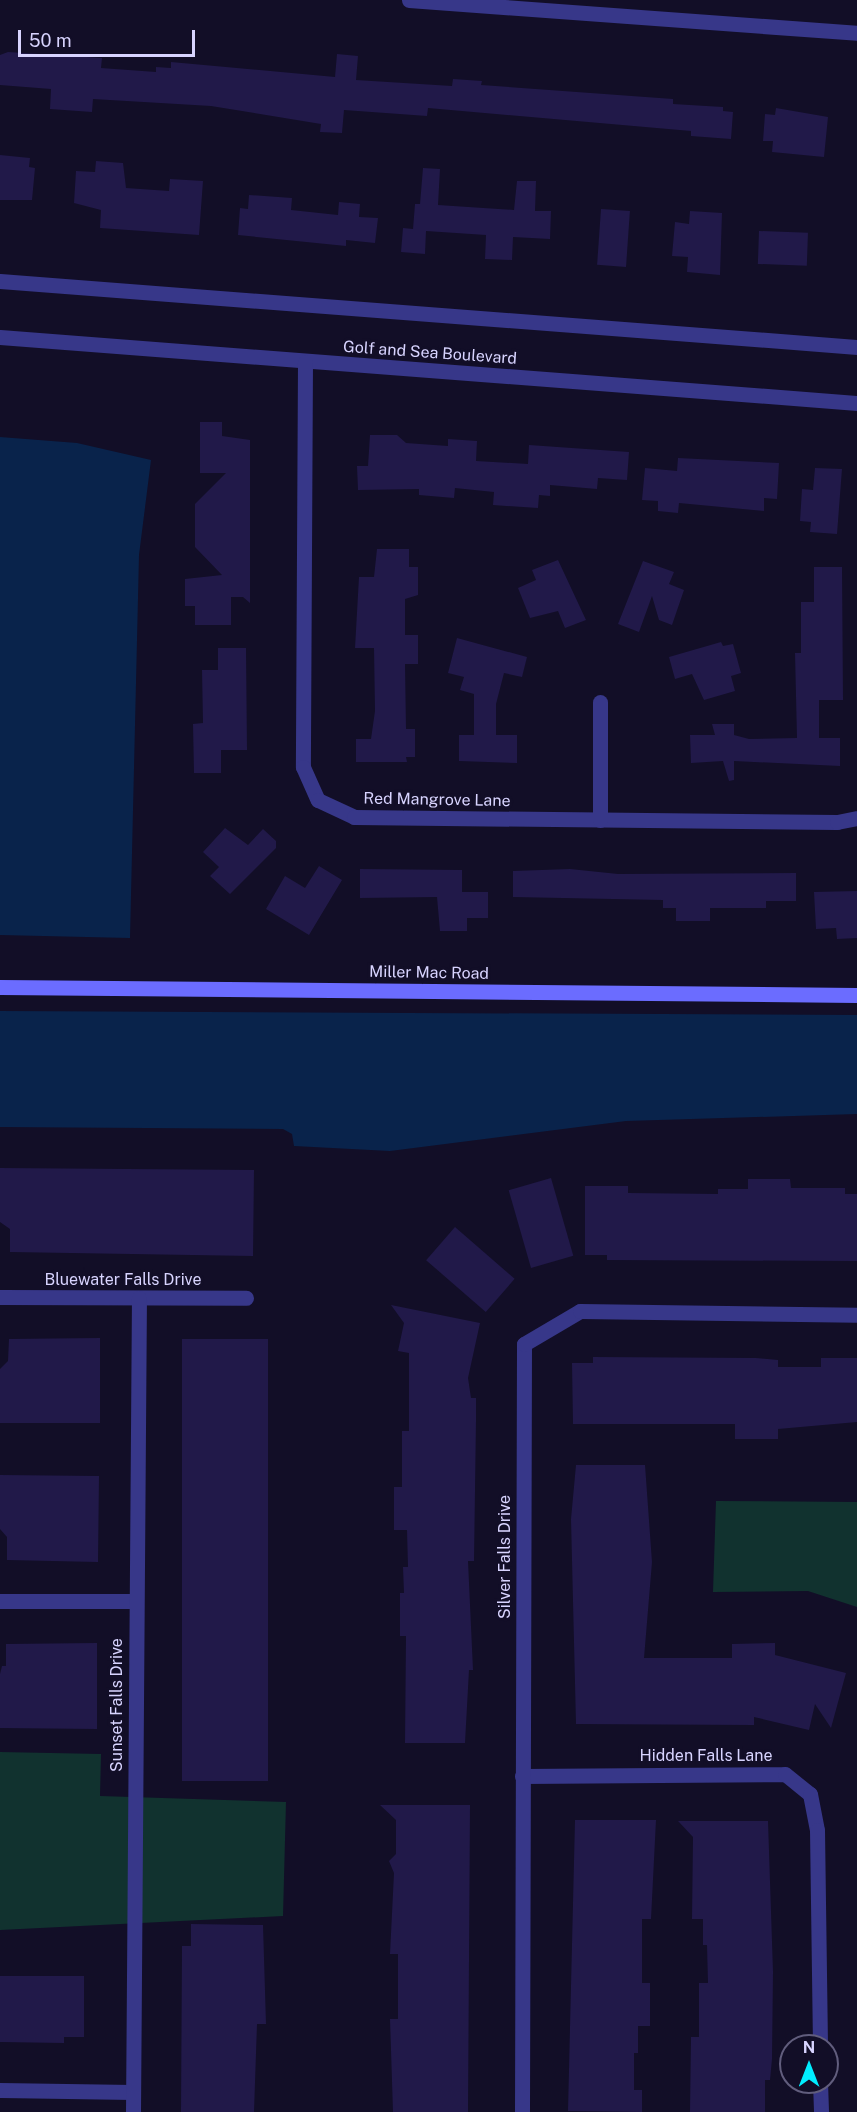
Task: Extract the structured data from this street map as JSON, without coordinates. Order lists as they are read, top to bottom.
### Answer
{
  "streets": {
    "street": [
      "Golf and Sea Boulevard",
      "Red Mangrove Lane",
      "Miller Mac Road",
      "Bluewater Falls Drive",
      "Silver Falls Drive",
      "Sunset Falls Drive",
      "Hidden Falls Lane"
    ]
  },
  "crossings": [
    ["Golf and Sea Boulevard", "Red Mangrove Lane"],
    ["Bluewater Falls Drive", "Sunset Falls Drive"],
    ["Silver Falls Drive", "Hidden Falls Lane"]
  ],
  "scale_bar": "50 m",
  "north": "top"
}
